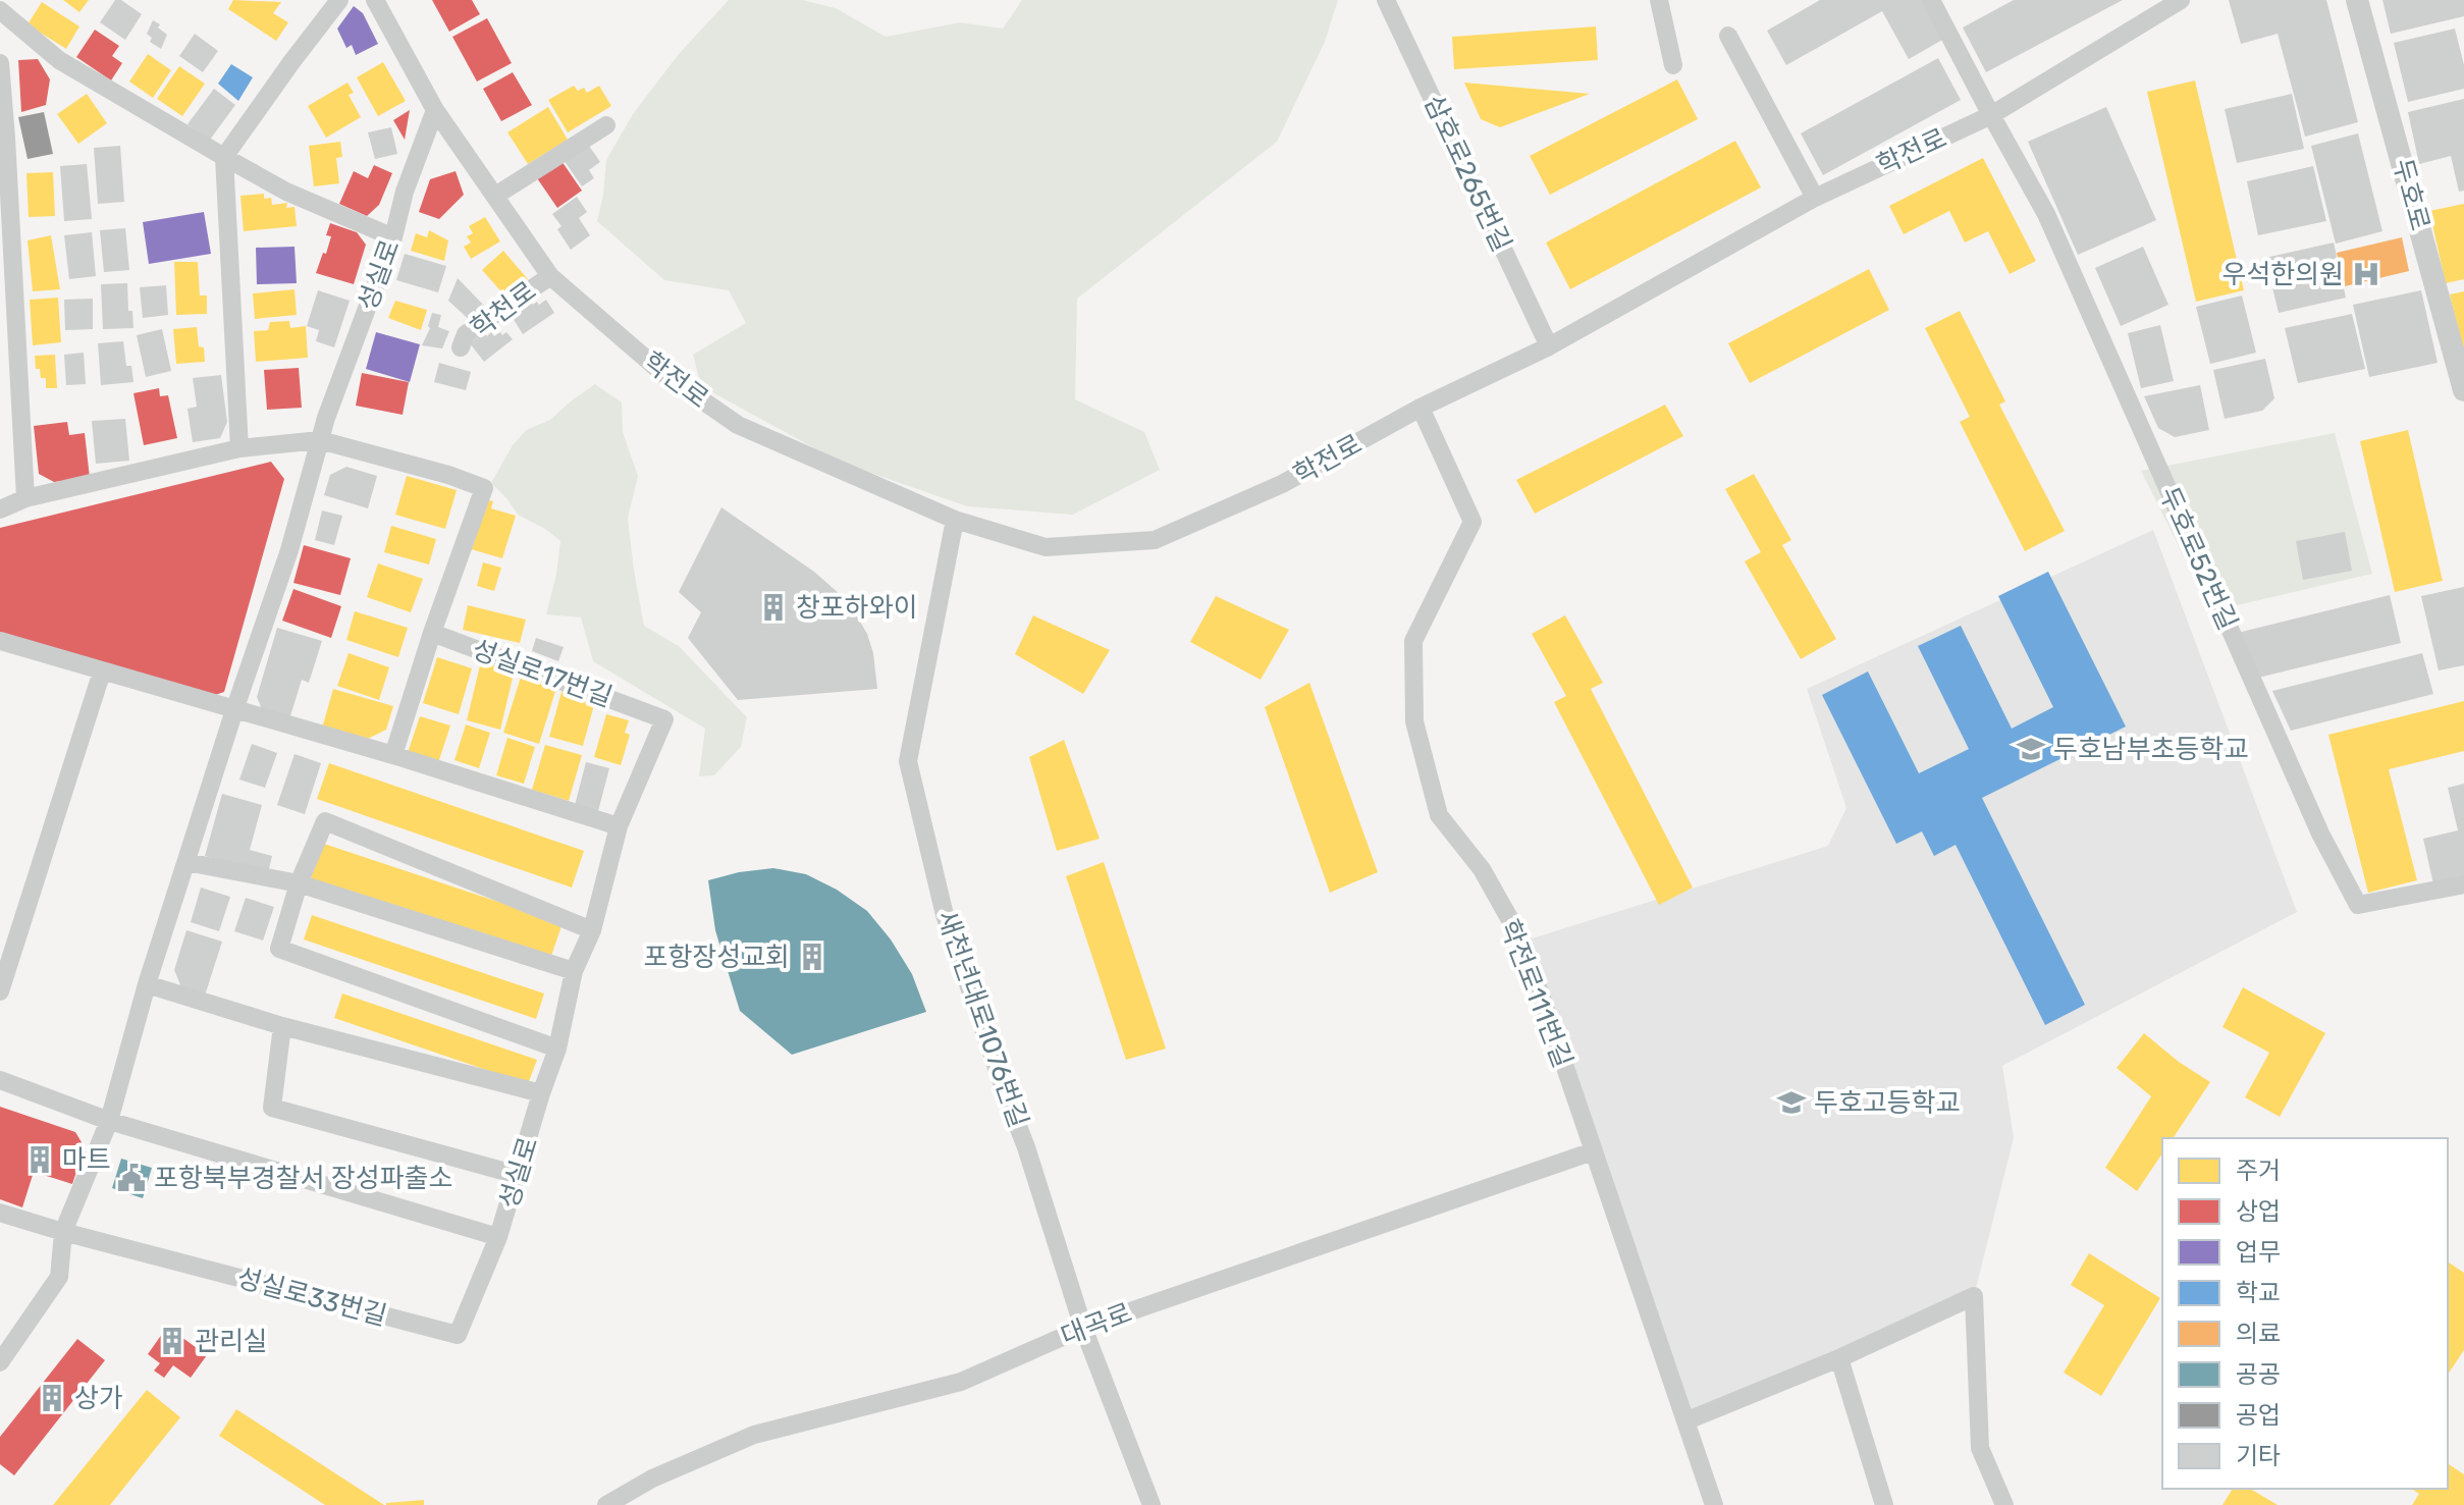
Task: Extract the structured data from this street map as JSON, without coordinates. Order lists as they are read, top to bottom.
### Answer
{
  "streets": {
    "street": [
      "학전로",
      "삼호로265번길",
      "두호로",
      "성실로",
      "학천로",
      "두호로52번길",
      "성실로17번길",
      "학전로111번길",
      "새천년대로1076번길",
      "성실로33번길",
      "대곡로"
    ]
  },
  "crossings": [
    ["학전로", "삼호로265번길"],
    ["학전로", "성실로"],
    ["학전로", "학천로"],
    ["학전로", "두호로52번길"],
    ["학전로", "학전로111번길"],
    ["학전로", "새천년대로1076번길"],
    ["성실로", "성실로17번길"],
    ["성실로", "성실로33번길"],
    ["학전로111번길", "대곡로"],
    ["새천년대로1076번길", "대곡로"]
  ],
  "places": {
    "hospital": ["우석한의원"],
    "building": [
      "창포하와이",
      "포항장성교회",
      "마트",
      "관리실",
      "상가"
    ],
    "school or university": ["두호남부초등학교", "두호고등학교"],
    "public building": ["포항북부경찰서 장성파출소"]
  },
  "legend": [
    "주거",
    "상업",
    "업무",
    "학교",
    "의료",
    "공공",
    "공업",
    "기타"
  ]
}
